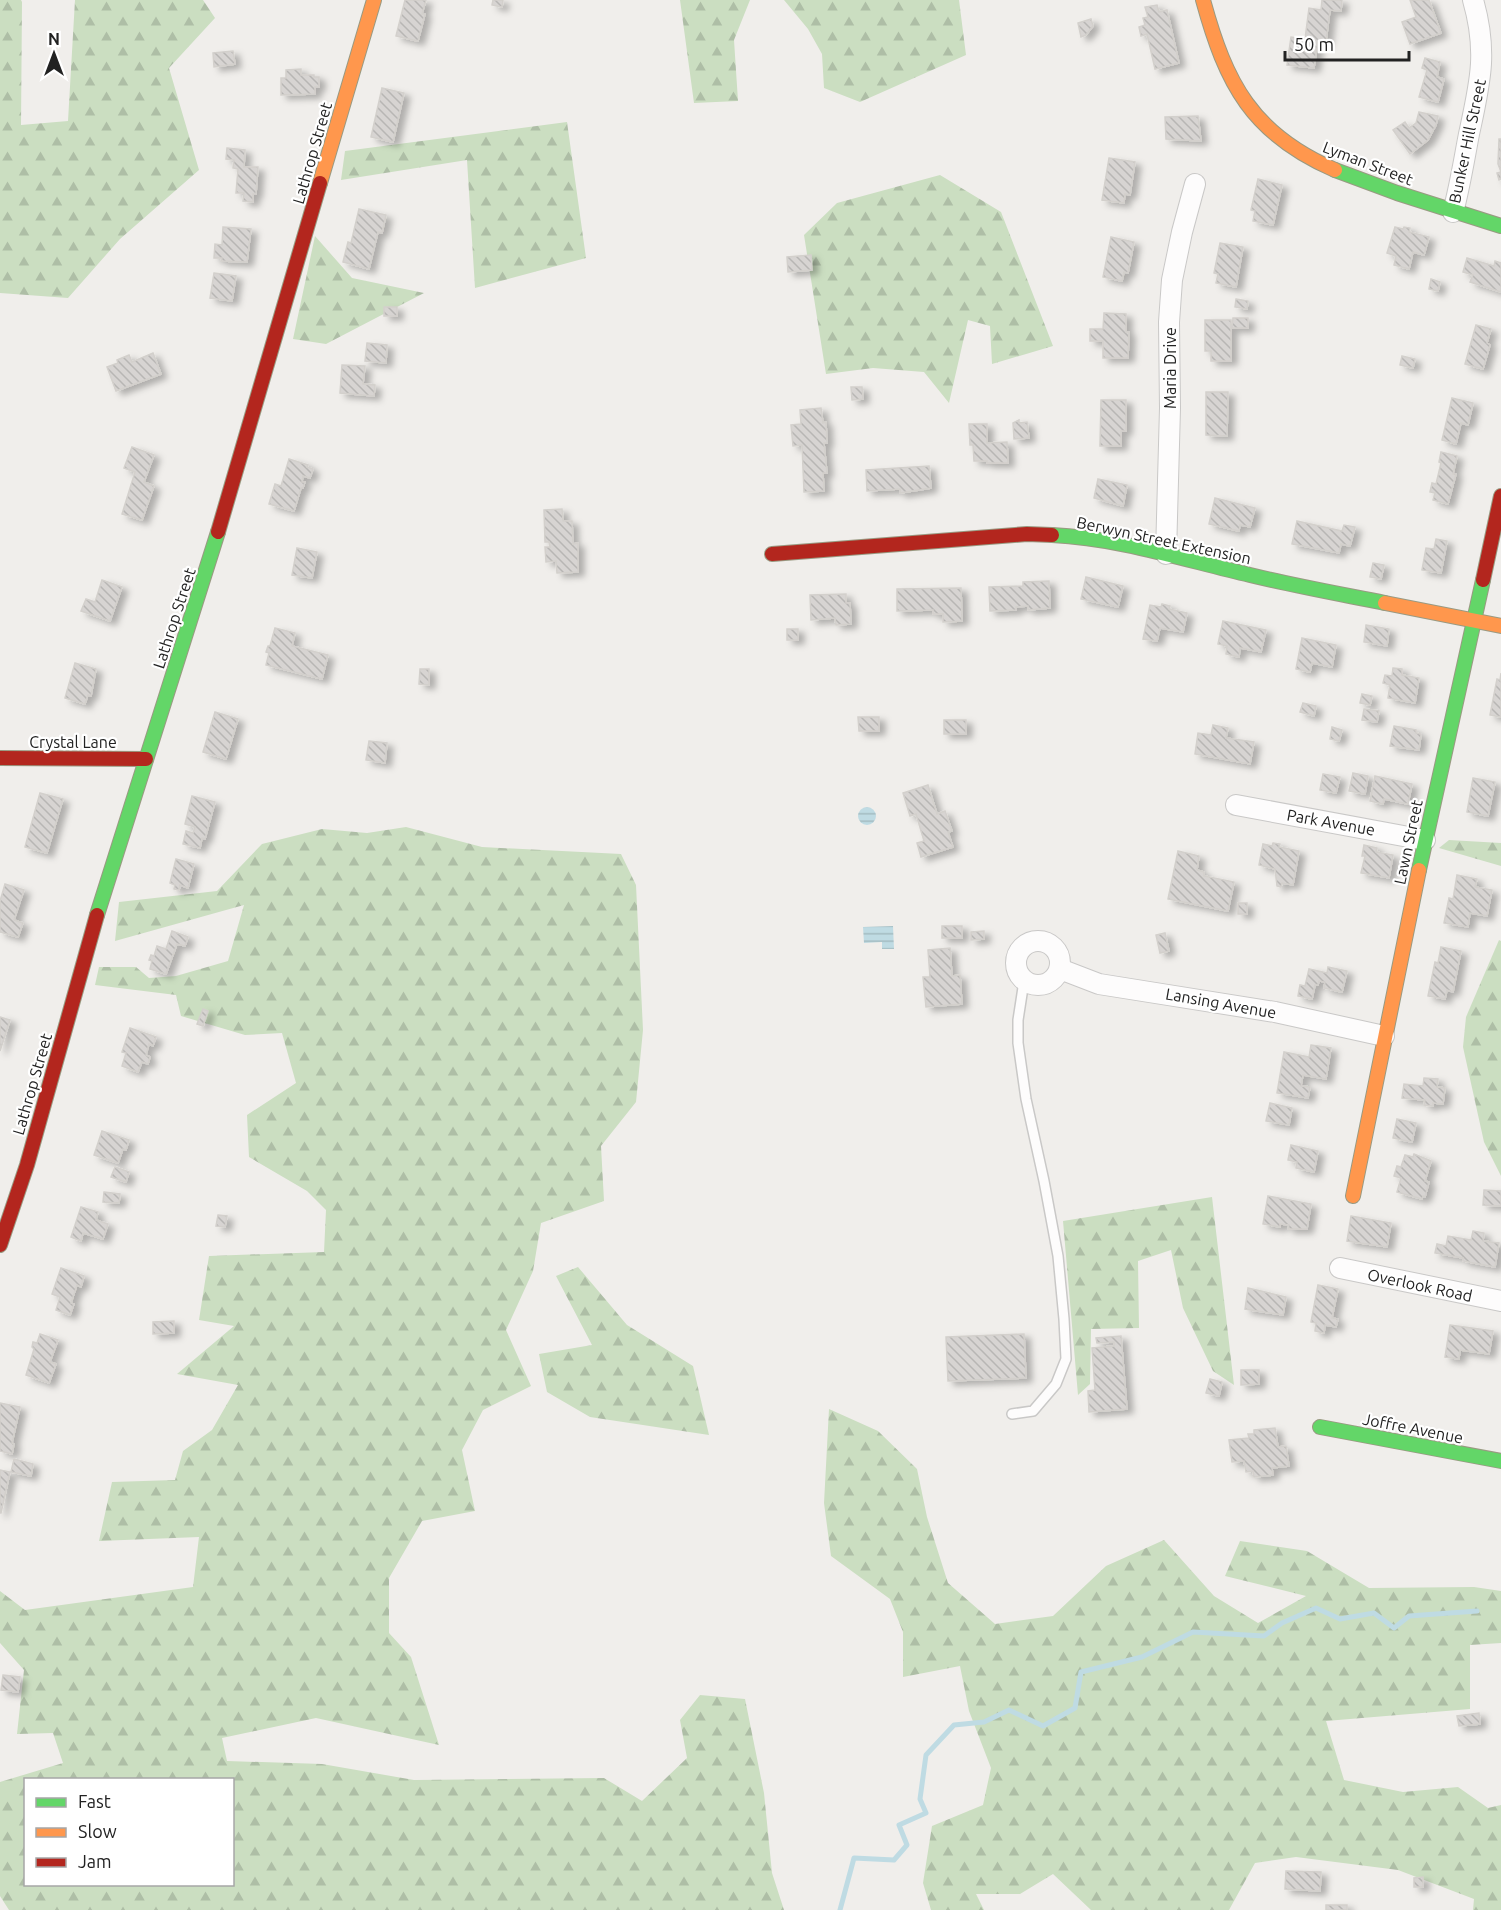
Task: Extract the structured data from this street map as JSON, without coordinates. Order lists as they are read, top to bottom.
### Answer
{
  "streets": {
    "street": [
      "Bunker Hill Street",
      "Lathrop Street",
      "Lyman Street",
      "Maria Drive",
      "Berwyn Street Extension",
      "Crystal Lane",
      "Park Avenue",
      "Lawn Street",
      "Lansing Avenue",
      "Overlook Road",
      "Joffre Avenue"
    ]
  },
  "crossings": [
    ["Bunker Hill Street", "Lyman Street"],
    ["Lathrop Street", "Crystal Lane"],
    ["Maria Drive", "Berwyn Street Extension"],
    ["Berwyn Street Extension", "Lawn Street"],
    ["Park Avenue", "Lawn Street"],
    ["Lawn Street", "Lansing Avenue"]
  ],
  "legend": ["Fast", "Slow", "Jam"],
  "scale_bar": "50 m",
  "north": "top"
}
